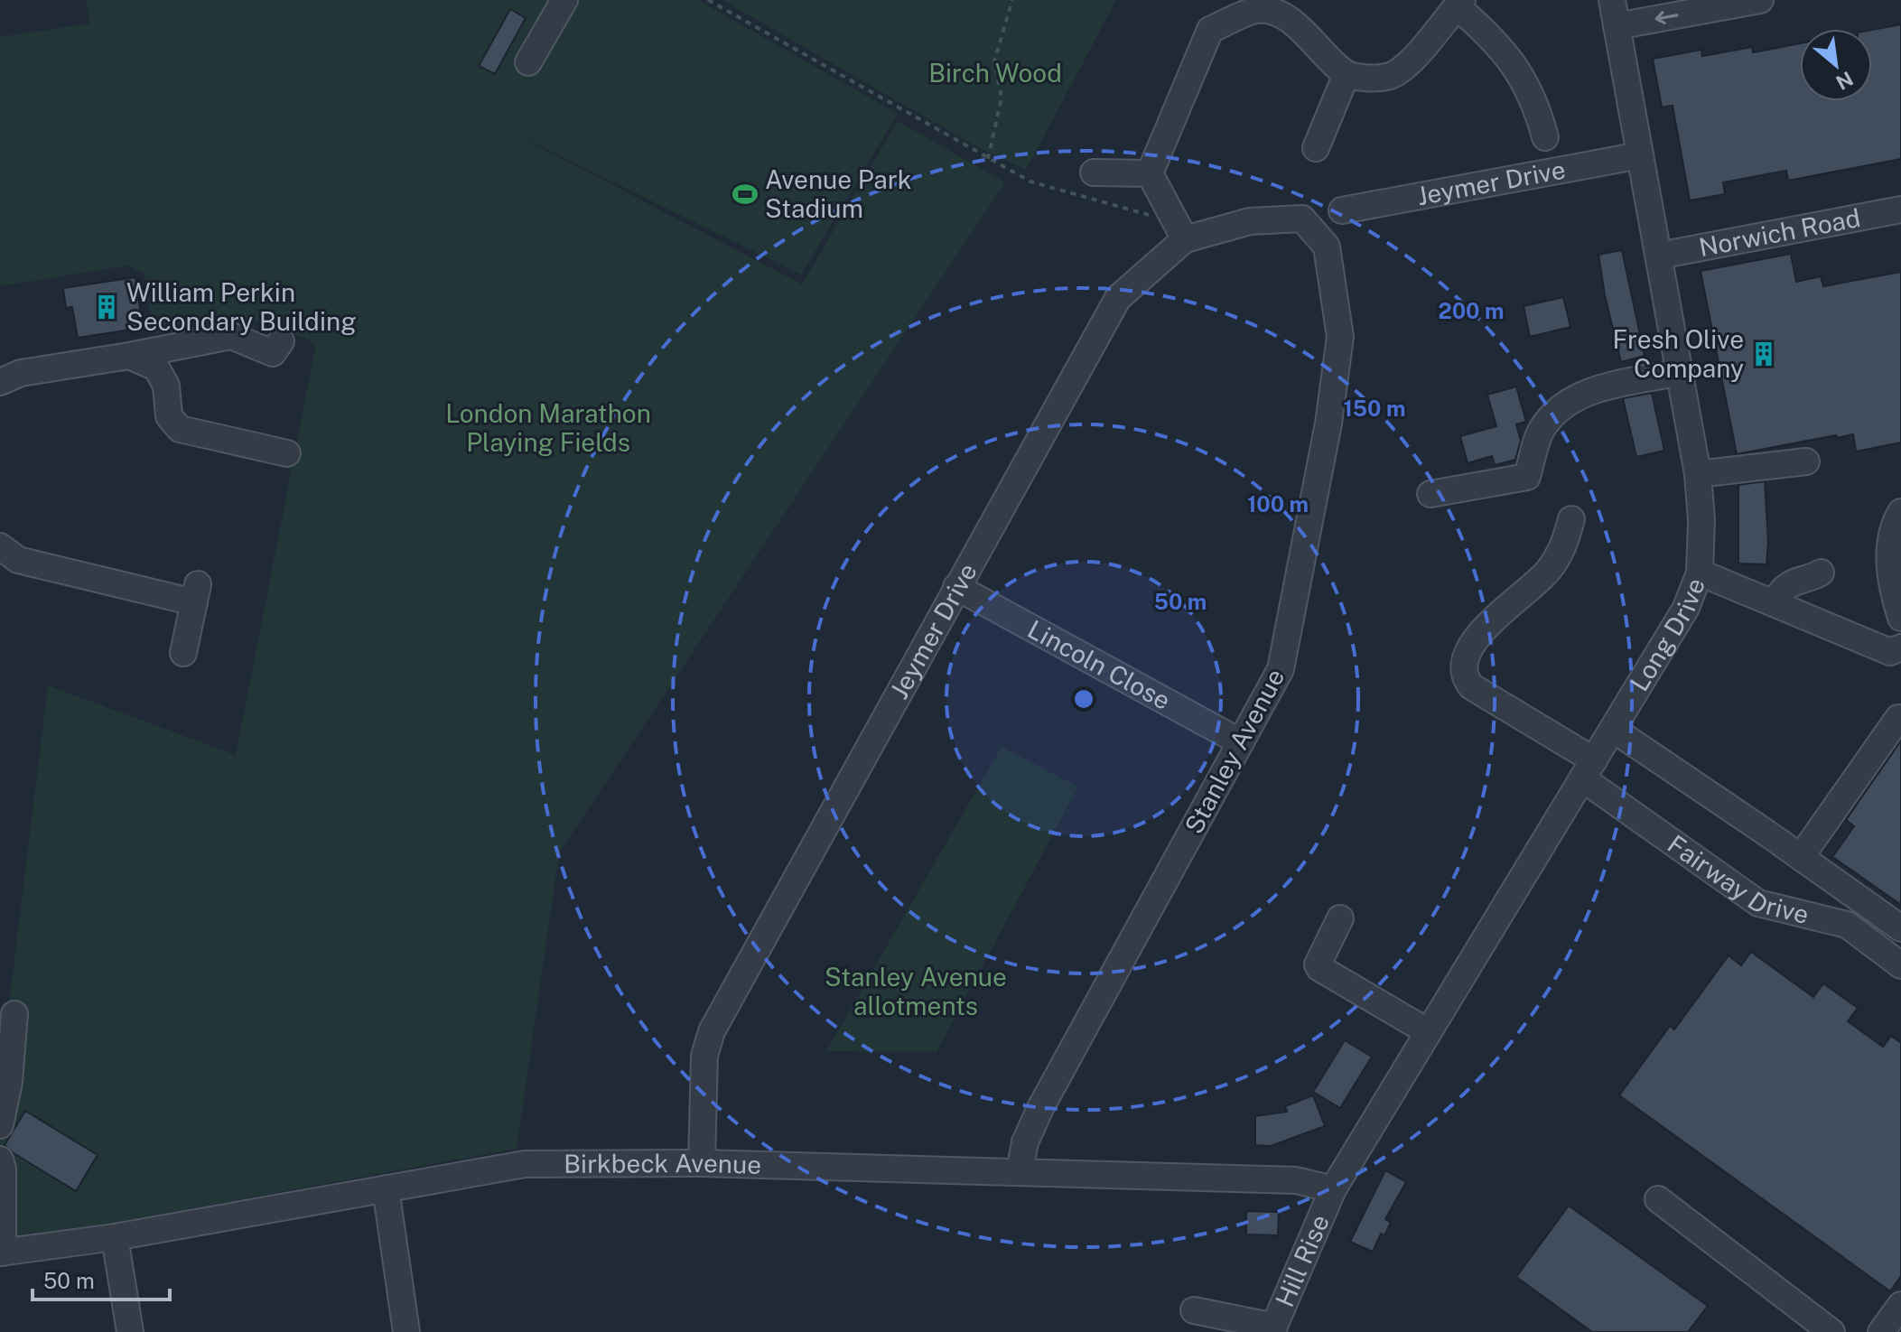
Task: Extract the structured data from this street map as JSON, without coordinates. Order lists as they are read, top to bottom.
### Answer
{
  "streets": {
    "street": [
      "Jeymer Drive",
      "Norwich Road",
      "Long Drive",
      "Lincoln Close",
      "Stanley Avenue",
      "Fairway Drive",
      "Birkbeck Avenue",
      "Hill Rise"
    ]
  },
  "crossings": [
    ["Jeymer Drive", "Long Drive"],
    ["Jeymer Drive", "Lincoln Close"],
    ["Jeymer Drive", "Stanley Avenue"],
    ["Jeymer Drive", "Birkbeck Avenue"],
    ["Norwich Road", "Long Drive"],
    ["Long Drive", "Fairway Drive"],
    ["Long Drive", "Birkbeck Avenue"],
    ["Long Drive", "Hill Rise"],
    ["Lincoln Close", "Stanley Avenue"],
    ["Stanley Avenue", "Birkbeck Avenue"],
    ["Birkbeck Avenue", "Hill Rise"]
  ],
  "parks": ["Birch Wood", "London Marathon Playing Fields", "Stanley Avenue allotments"],
  "places": {
    "sports": ["Avenue Park Stadium"],
    "building": ["William Perkin Secondary Building", "Fresh Olive Company"]
  },
  "scale_bar": "50 m",
  "north": "bottom right",
  "rings": [
    "200 m",
    "150 m",
    "100 m",
    "50 m"
  ]
}
